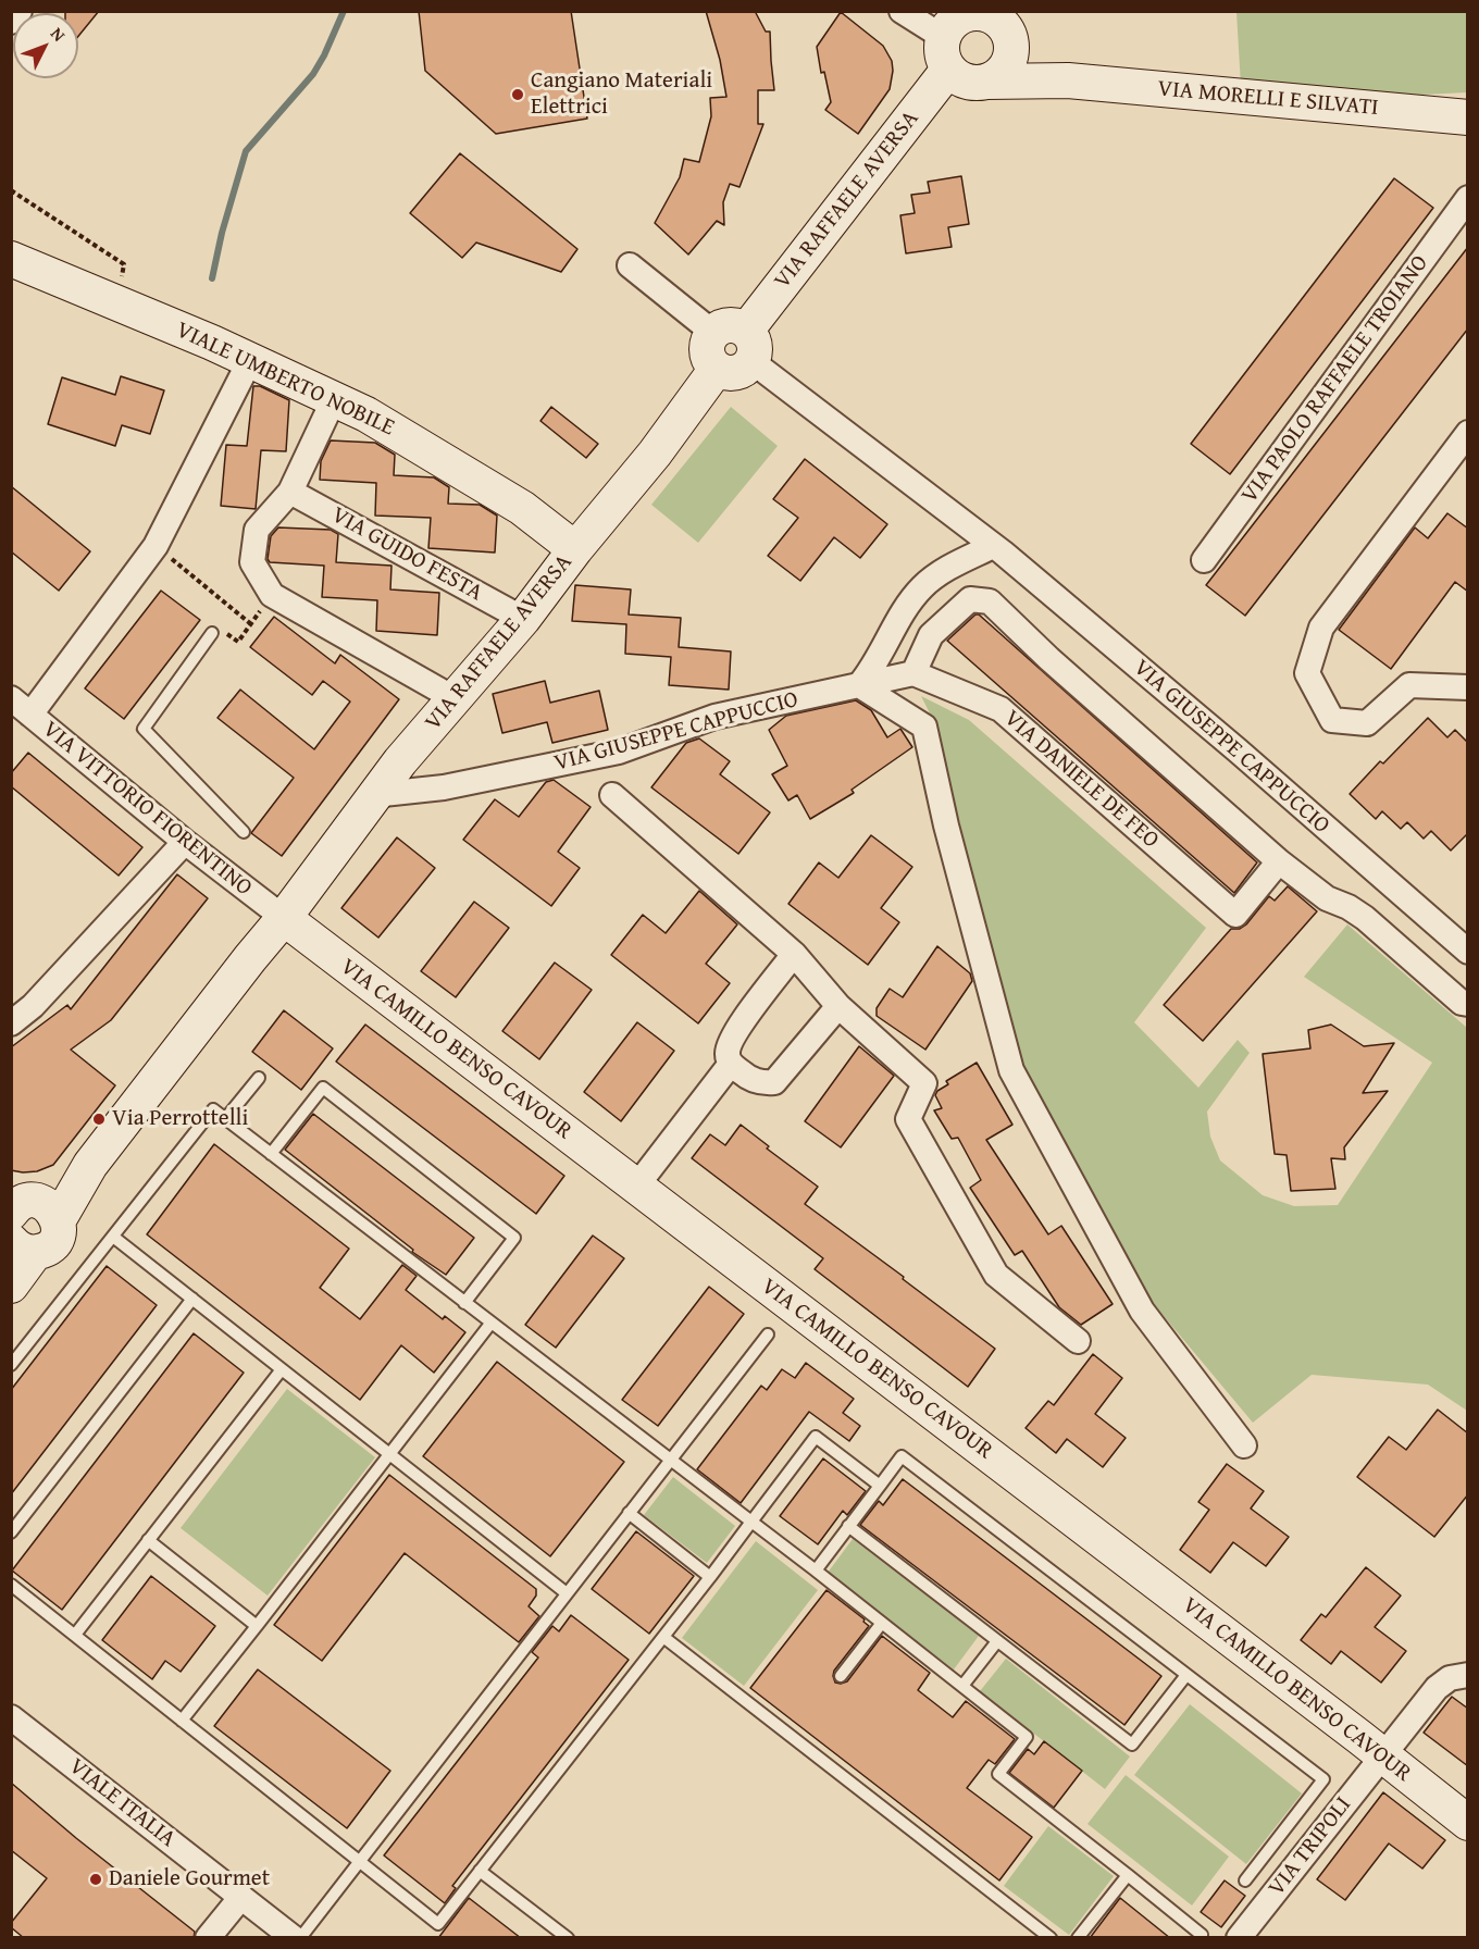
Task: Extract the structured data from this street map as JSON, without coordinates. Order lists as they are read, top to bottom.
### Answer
{
  "streets": {
    "main road": [
      "VIA MORELLI E SILVATI",
      "VIA RAFFAELE AVERSA",
      "VIALE UMBERTO NOBILE",
      "VIA CAMILLO BENSO CAVOUR"
    ],
    "street": [
      "VIA PAOLO RAFFAELE TROIANO",
      "VIA GUIDO FESTA",
      "VIA GIUSEPPE CAPPUCCIO",
      "VIA DANIELE DE FEO",
      "VIA VITTORIO FIORENTINO",
      "VIALE ITALIA",
      "VIA TRIPOLI"
    ]
  },
  "crossings": [
    ["VIA MORELLI E SILVATI", "VIA RAFFAELE AVERSA"],
    ["VIA RAFFAELE AVERSA", "VIALE UMBERTO NOBILE"],
    ["VIA RAFFAELE AVERSA", "VIA GUIDO FESTA"],
    ["VIA RAFFAELE AVERSA", "VIA GIUSEPPE CAPPUCCIO"],
    ["VIA RAFFAELE AVERSA", "VIA VITTORIO FIORENTINO"],
    ["VIA RAFFAELE AVERSA", "VIA CAMILLO BENSO CAVOUR"],
    ["VIA GIUSEPPE CAPPUCCIO", "VIA DANIELE DE FEO"],
    ["VIA VITTORIO FIORENTINO", "VIA CAMILLO BENSO CAVOUR"],
    ["VIA CAMILLO BENSO CAVOUR", "VIA TRIPOLI"]
  ],
  "places": ["Cangiano Materiali Elettrici", "Via Perrottelli", "Daniele Gourmet"],
  "north": "top right"
}
